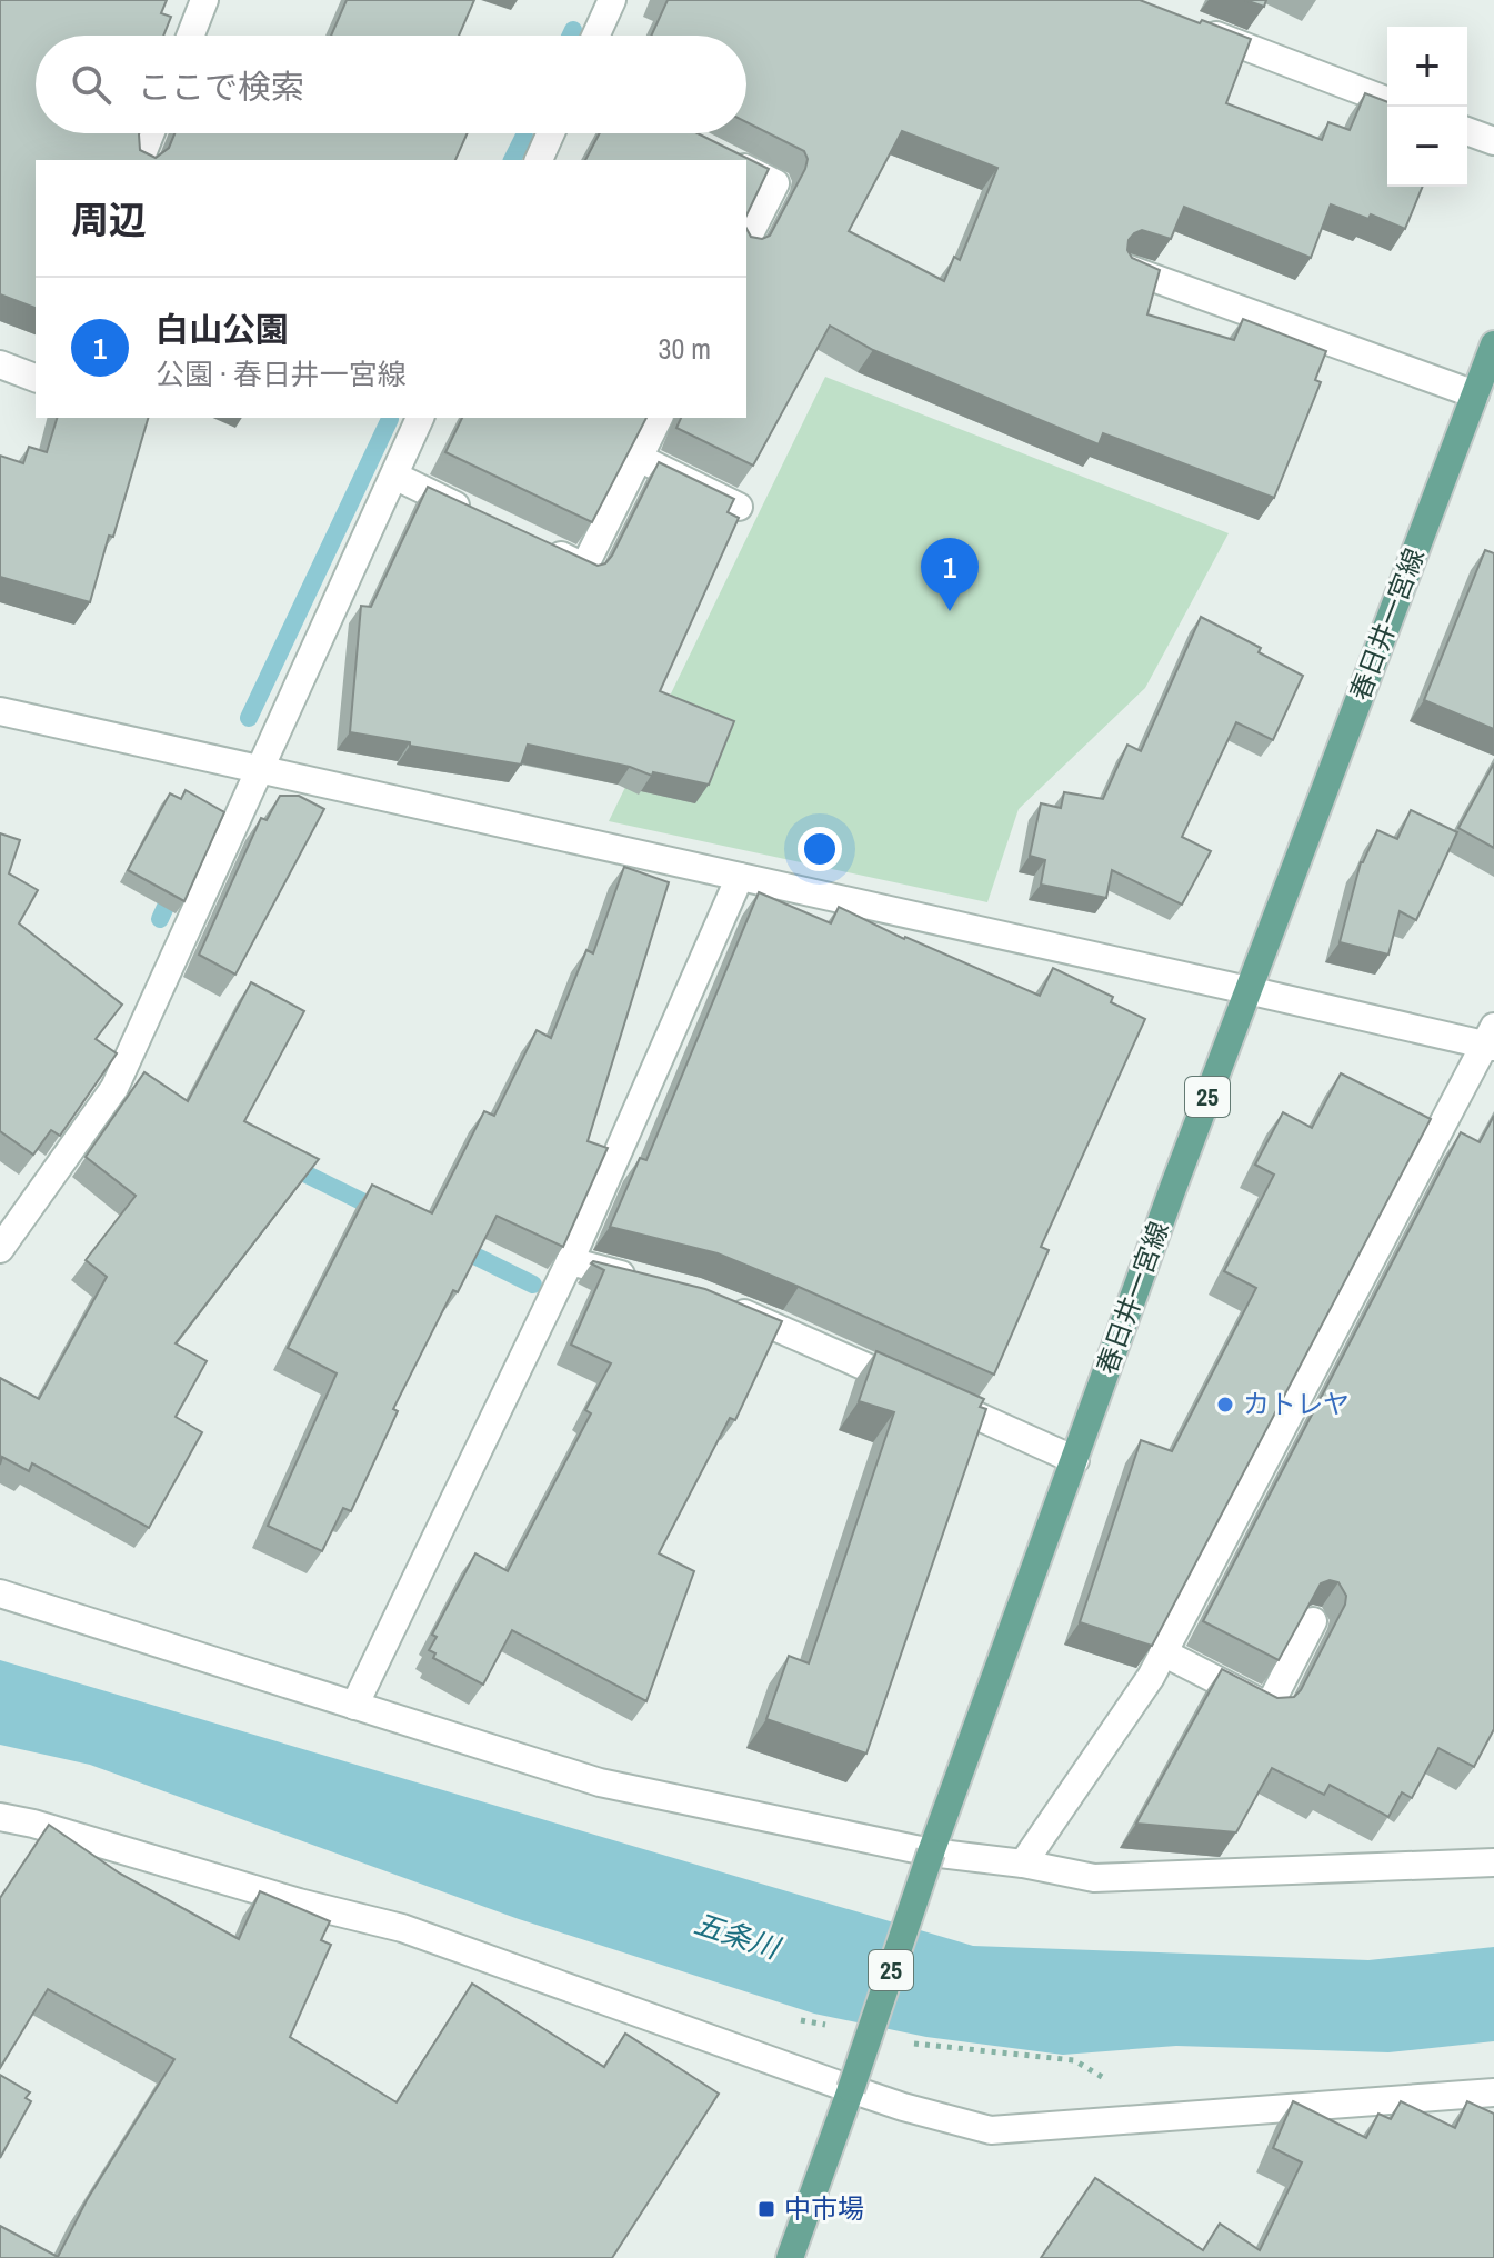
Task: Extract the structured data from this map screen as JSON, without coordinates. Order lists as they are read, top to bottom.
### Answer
{
  "streets": {
    "main road": ["春日井一宮線", "25"]
  },
  "water": ["五条川"],
  "places": {
    "other": ["カトレヤ"],
    "transit": ["中市場"]
  },
  "page": {
    "map_buttons": ["+", "−"],
    "search": "ここで検索",
    "heading": "周辺",
    "list": [
      {
        "mark": "1",
        "name": "白山公園",
        "note": "公園 · 春日井一宮線",
        "value": "30 m"
      }
    ],
    "pins": "1"
  }
}
